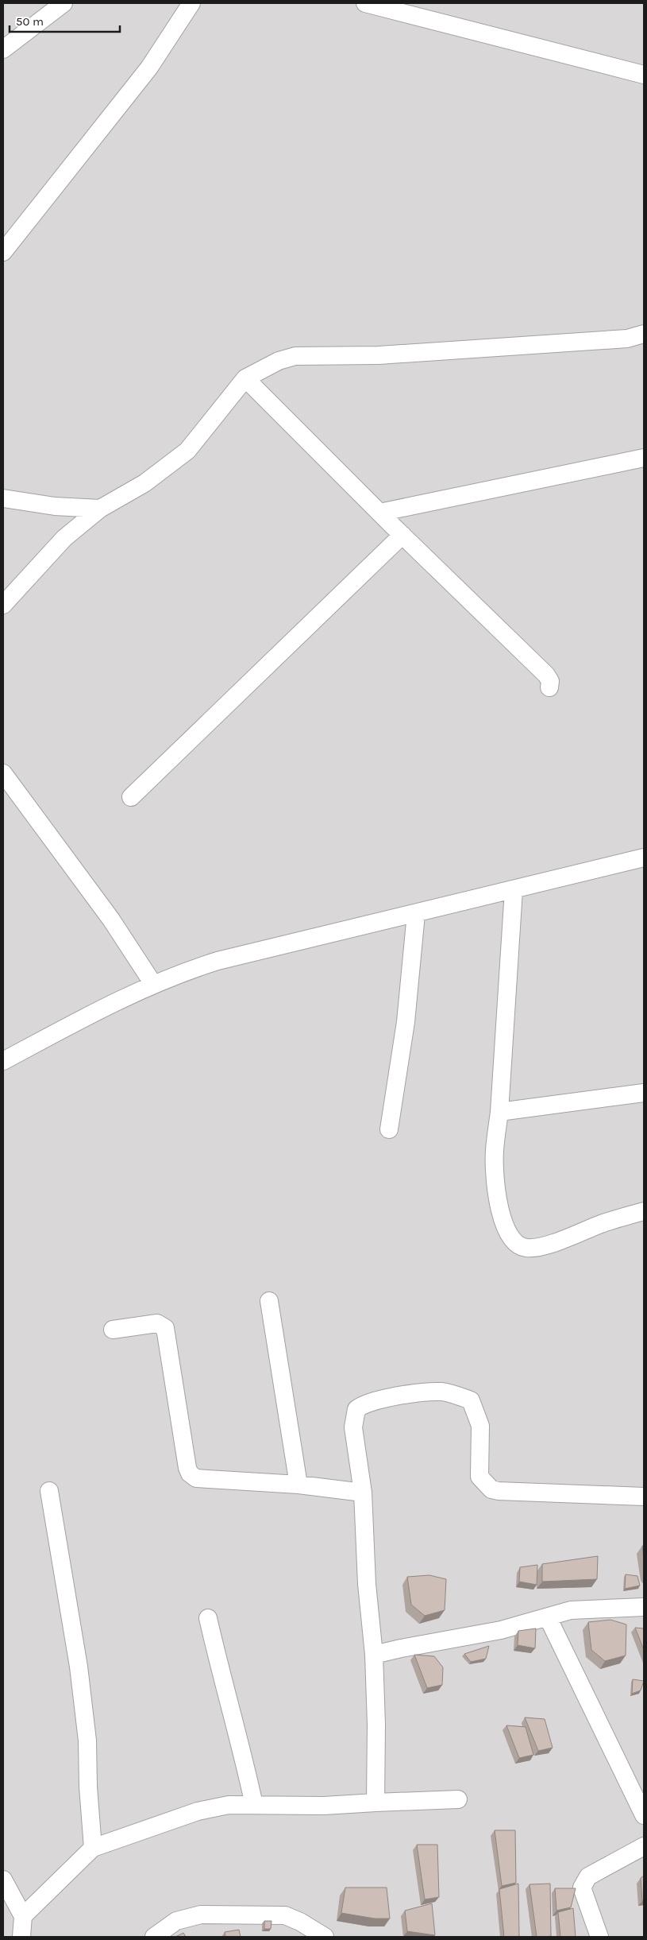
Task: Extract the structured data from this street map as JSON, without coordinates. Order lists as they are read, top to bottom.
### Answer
{
  "scale_bar": "50 m"
}
